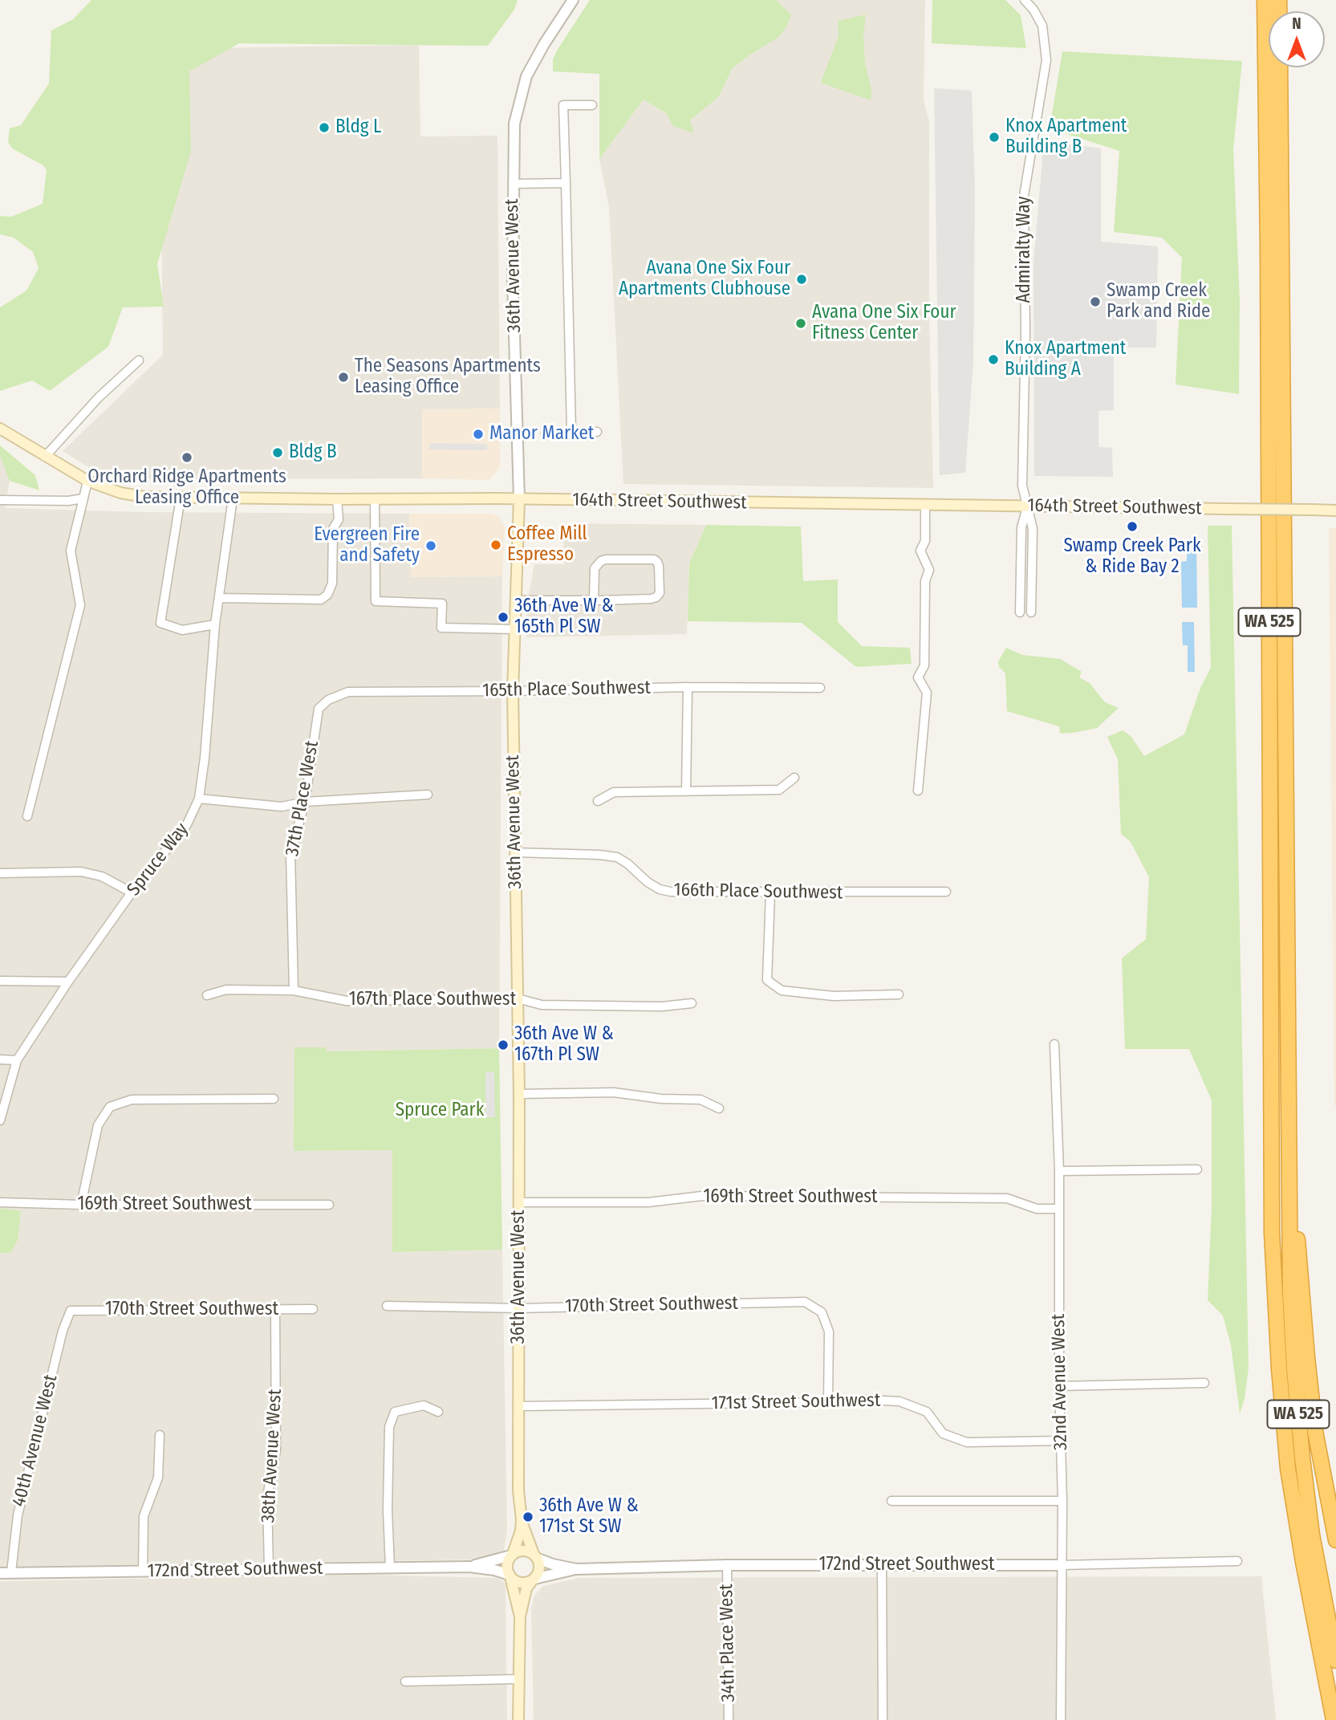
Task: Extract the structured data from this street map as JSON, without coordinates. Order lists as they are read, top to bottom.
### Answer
{
  "streets": {
    "highway": ["WA 525"],
    "main road": ["36th Avenue West", "164th Street Southwest"],
    "street": [
      "Admiralty Way",
      "165th Place Southwest",
      "37th Place West",
      "Spruce Way",
      "166th Place Southwest",
      "167th Place Southwest",
      "169th Street Southwest",
      "170th Street Southwest",
      "32nd Avenue West",
      "171st Street Southwest",
      "40th Avenue West",
      "38th Avenue West",
      "172nd Street Southwest",
      "34th Place West"
    ]
  },
  "crossings": [
    ["Admiralty Way", "164th Street Southwest"],
    ["36th Avenue West", "164th Street Southwest"],
    ["36th Avenue West", "165th Place Southwest"],
    ["36th Avenue West", "166th Place Southwest"],
    ["36th Avenue West", "167th Place Southwest"],
    ["36th Avenue West", "169th Street Southwest"],
    ["36th Avenue West", "170th Street Southwest"],
    ["36th Avenue West", "171st Street Southwest"],
    ["36th Avenue West", "172nd Street Southwest"],
    ["164th Street Southwest", "Spruce Way"],
    ["165th Place Southwest", "37th Place West"],
    ["37th Place West", "167th Place Southwest"],
    ["169th Street Southwest", "32nd Avenue West"],
    ["170th Street Southwest", "171st Street Southwest"],
    ["170th Street Southwest", "40th Avenue West"],
    ["170th Street Southwest", "38th Avenue West"],
    ["32nd Avenue West", "171st Street Southwest"],
    ["32nd Avenue West", "172nd Street Southwest"],
    ["40th Avenue West", "172nd Street Southwest"],
    ["38th Avenue West", "172nd Street Southwest"],
    ["172nd Street Southwest", "34th Place West"]
  ],
  "parks": ["Spruce Park"],
  "places": [
    "Bldg L",
    "Knox Apartment Building B",
    "Avana One Six Four Apartments Clubhouse",
    "Swamp Creek Park and Ride",
    "Avana One Six Four Fitness Center",
    "Knox Apartment Building A",
    "The Seasons Apartments Leasing Office",
    "Manor Market",
    "Bldg B",
    "Orchard Ridge Apartments Leasing Office",
    "Swamp Creek Park & Ride Bay 2",
    "Coffee Mill Espresso",
    "Evergreen Fire and Safety",
    "36th Ave W & 165th Pl SW",
    "36th Ave W & 167th Pl SW",
    "36th Ave W & 171st St SW"
  ],
  "north": "top"
}
